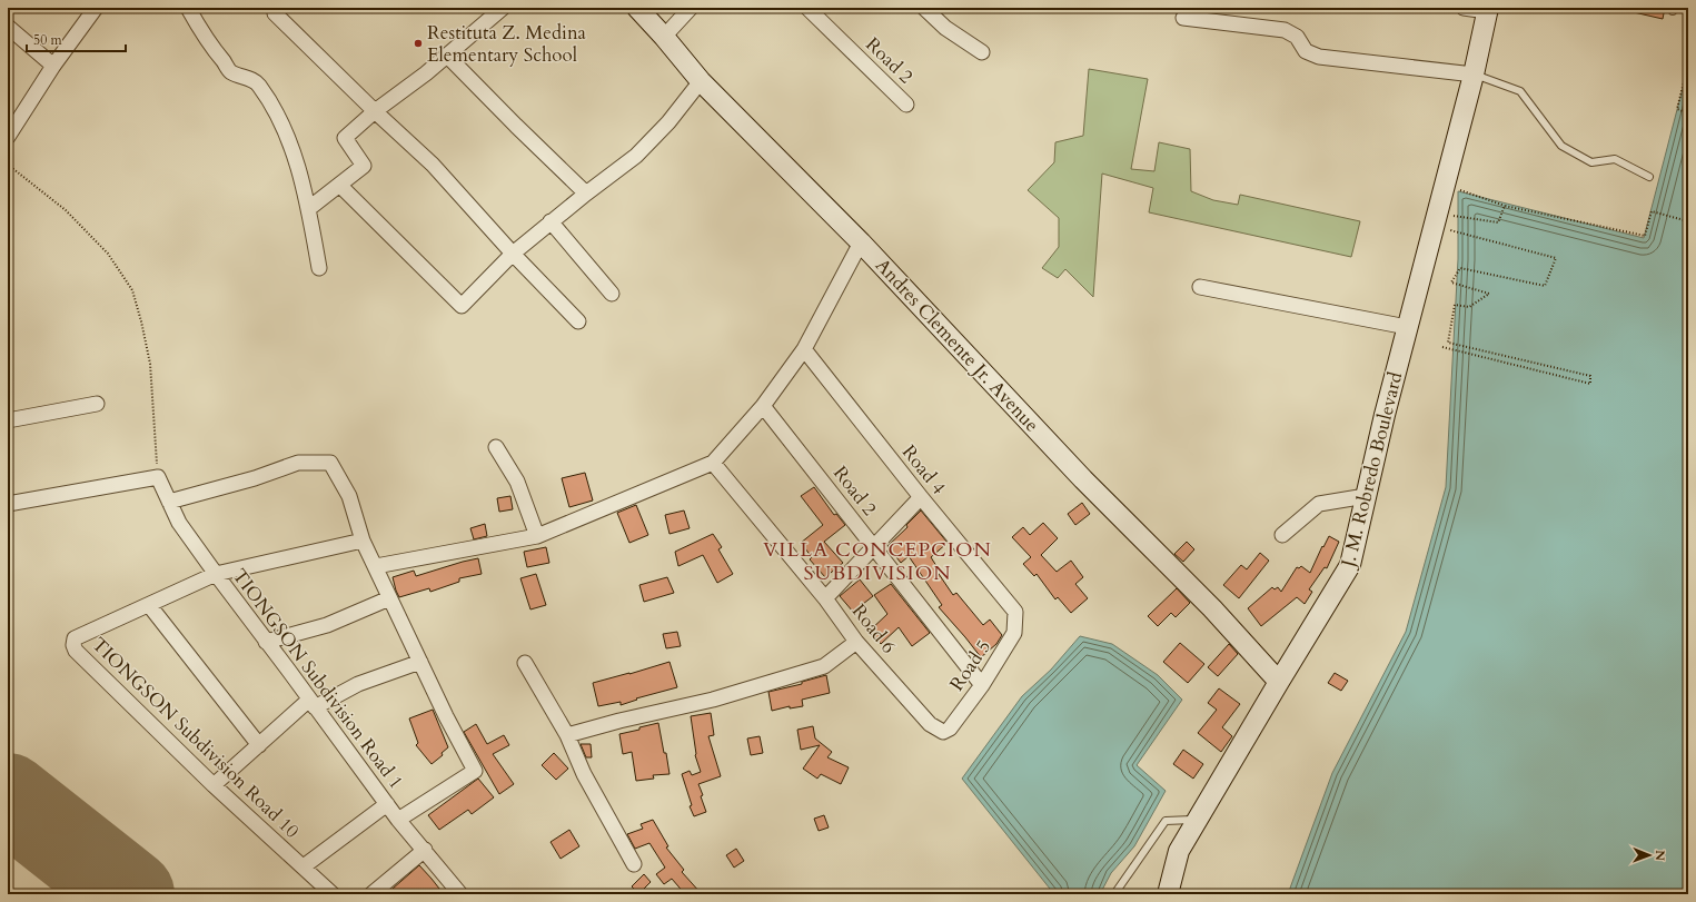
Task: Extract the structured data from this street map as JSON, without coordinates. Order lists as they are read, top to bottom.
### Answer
{
  "streets": {
    "main road": ["Andres Clemente Jr. Avenue", "J. M. Robredo Boulevard"],
    "street": [
      "Road 2",
      "Road 4",
      "Road 6",
      "Road 5",
      "TIONGSON Subdivision Road 1",
      "TIONGSON Subdivision Road 10"
    ]
  },
  "crossings": [
    ["Road 2", "Road 5"],
    ["Andres Clemente Jr. Avenue", "J. M. Robredo Boulevard"],
    ["Road 4", "Road 5"],
    ["Road 6", "Road 5"],
    ["TIONGSON Subdivision Road 1", "TIONGSON Subdivision Road 10"]
  ],
  "districts": ["VILLA CONCEPCION SUBDIVISION"],
  "places": ["Restituta Z. Medina Elementary School"],
  "scale_bar": "50 m",
  "north": "right"
}
